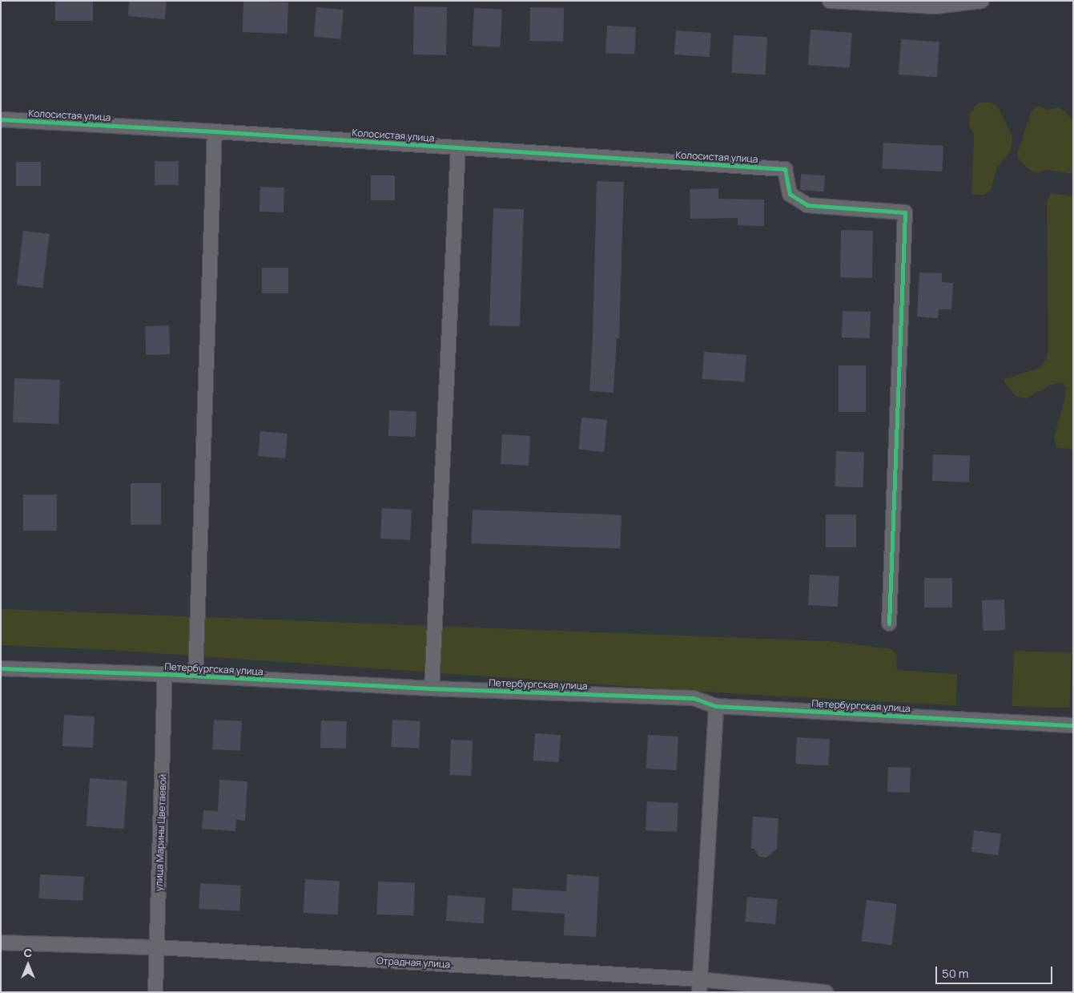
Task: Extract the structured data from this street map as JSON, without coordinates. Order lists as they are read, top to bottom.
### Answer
{
  "streets": {
    "street": [
      "Колосистая улица",
      "Петербургская улица",
      "улица Марины Цветаевой",
      "Отрадная улица"
    ]
  },
  "crossings": [
    ["Петербургская улица", "улица Марины Цветаевой"],
    ["улица Марины Цветаевой", "Отрадная улица"]
  ],
  "scale_bar": "50 m",
  "north": "top"
}
